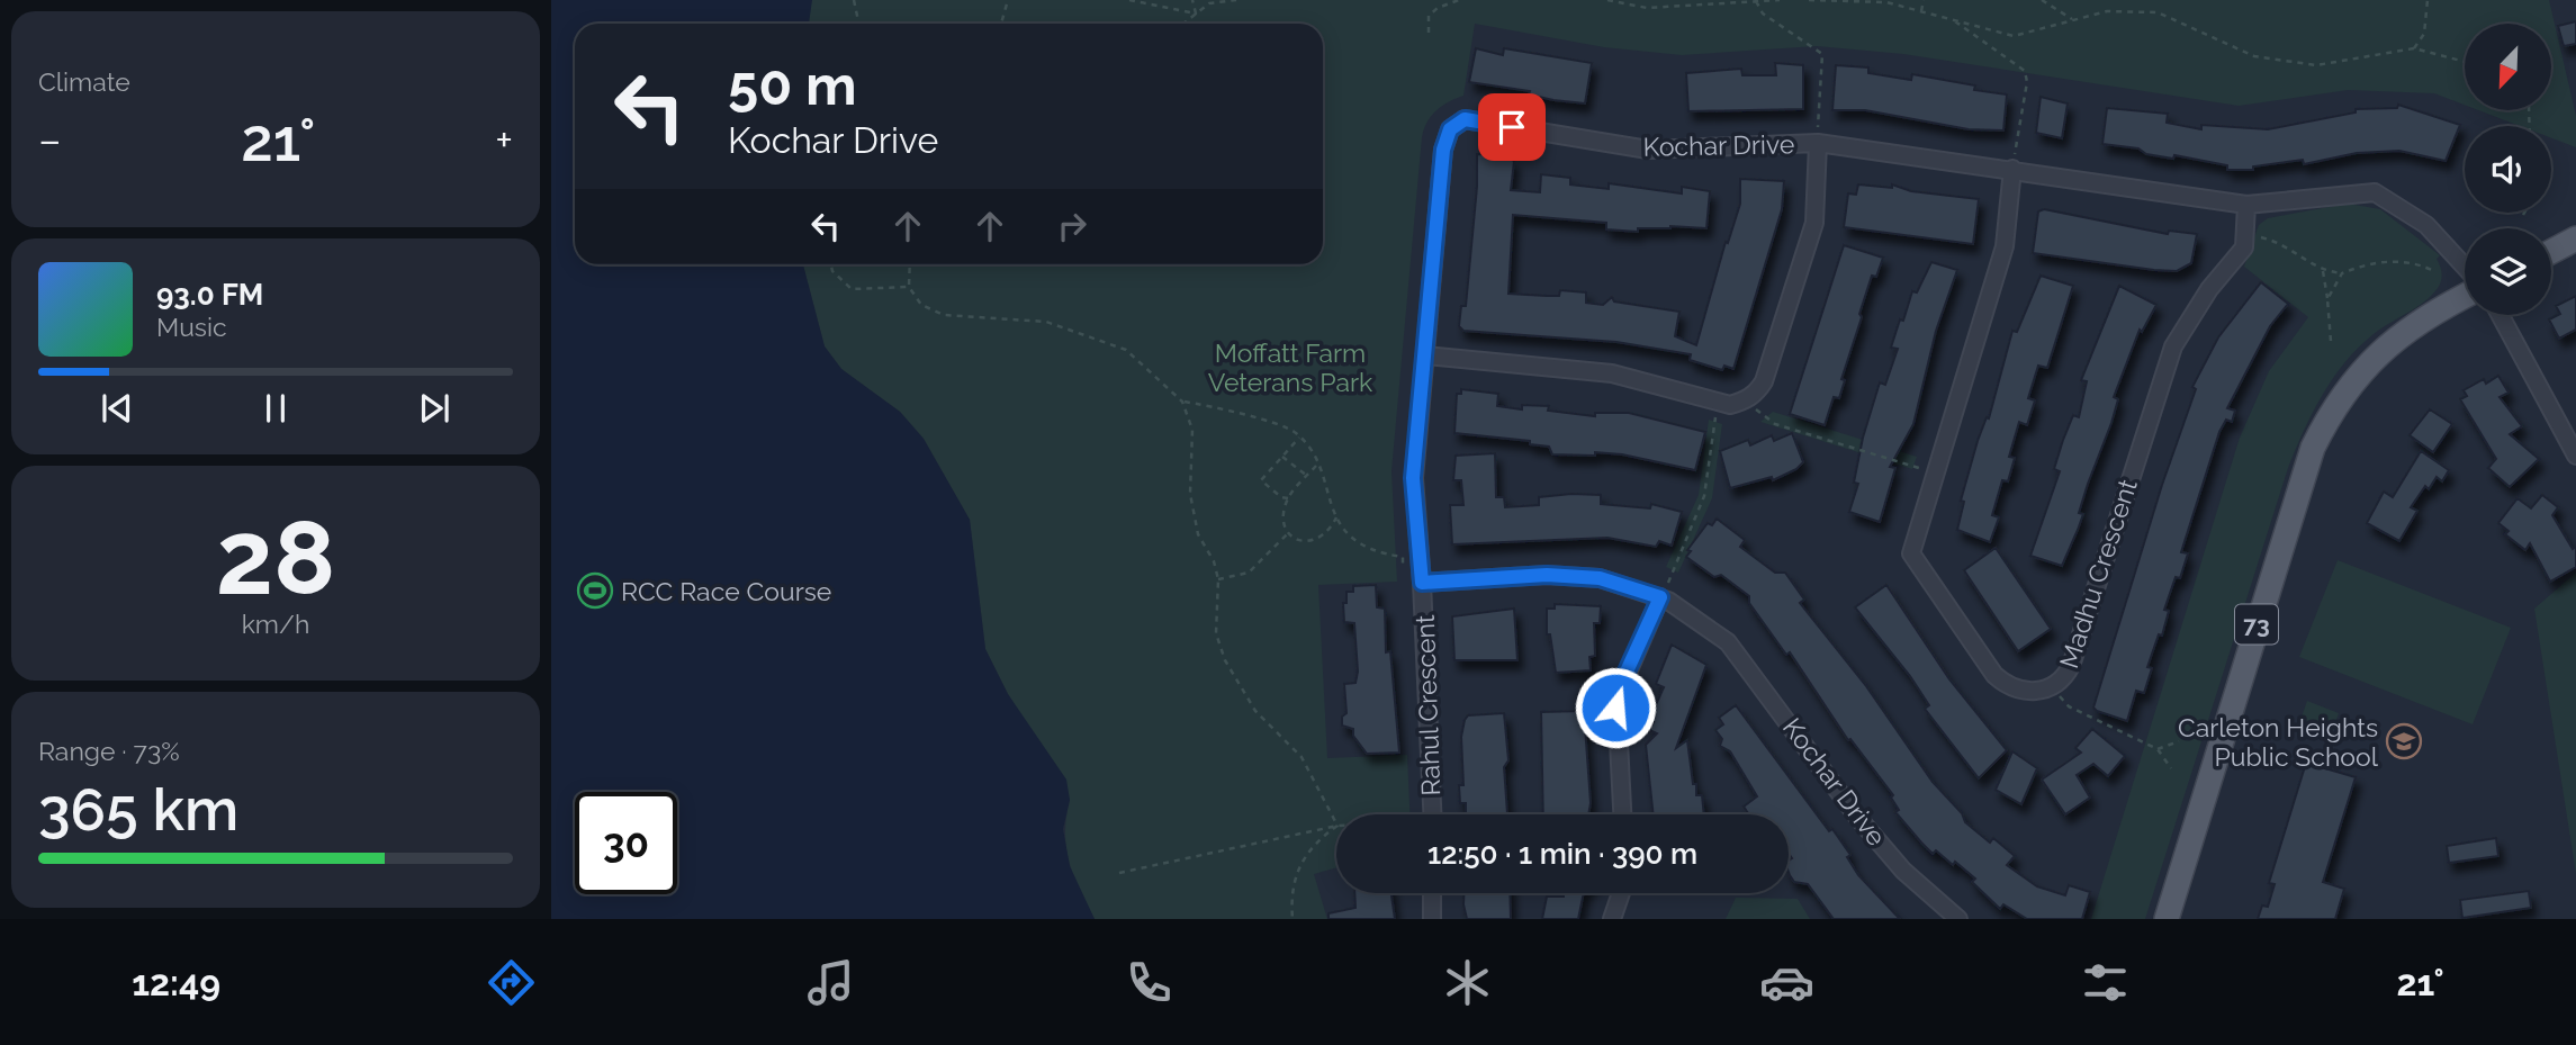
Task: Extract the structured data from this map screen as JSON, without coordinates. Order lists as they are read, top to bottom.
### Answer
{
  "streets": {
    "main road": ["73"],
    "street": ["Kochar Drive", "Madhu Crescent", "Rahul Crescent"]
  },
  "crossings": [
    ["Kochar Drive", "Madhu Crescent"],
    ["Kochar Drive", "Rahul Crescent"]
  ],
  "parks": ["Moffatt Farm Veterans Park"],
  "places": {
    "sports": ["RCC Race Course"],
    "school or university": ["Carleton Heights Public School"]
  },
  "north": "bottom left",
  "page": {
    "tile": [
      "Climate",
      ["28", "km/h"],
      ["Range · 73%", "365 km"]
    ],
    "turn": ["50 m", "Kochar Drive"],
    "heat": ["−", "21°", "+"],
    "song": ["93.0 FM", "Music"],
    "limit": "30",
    "trip": "12:50 · 1 min · 390 m",
    "tabs": ["12:49", "21°"]
  }
}
